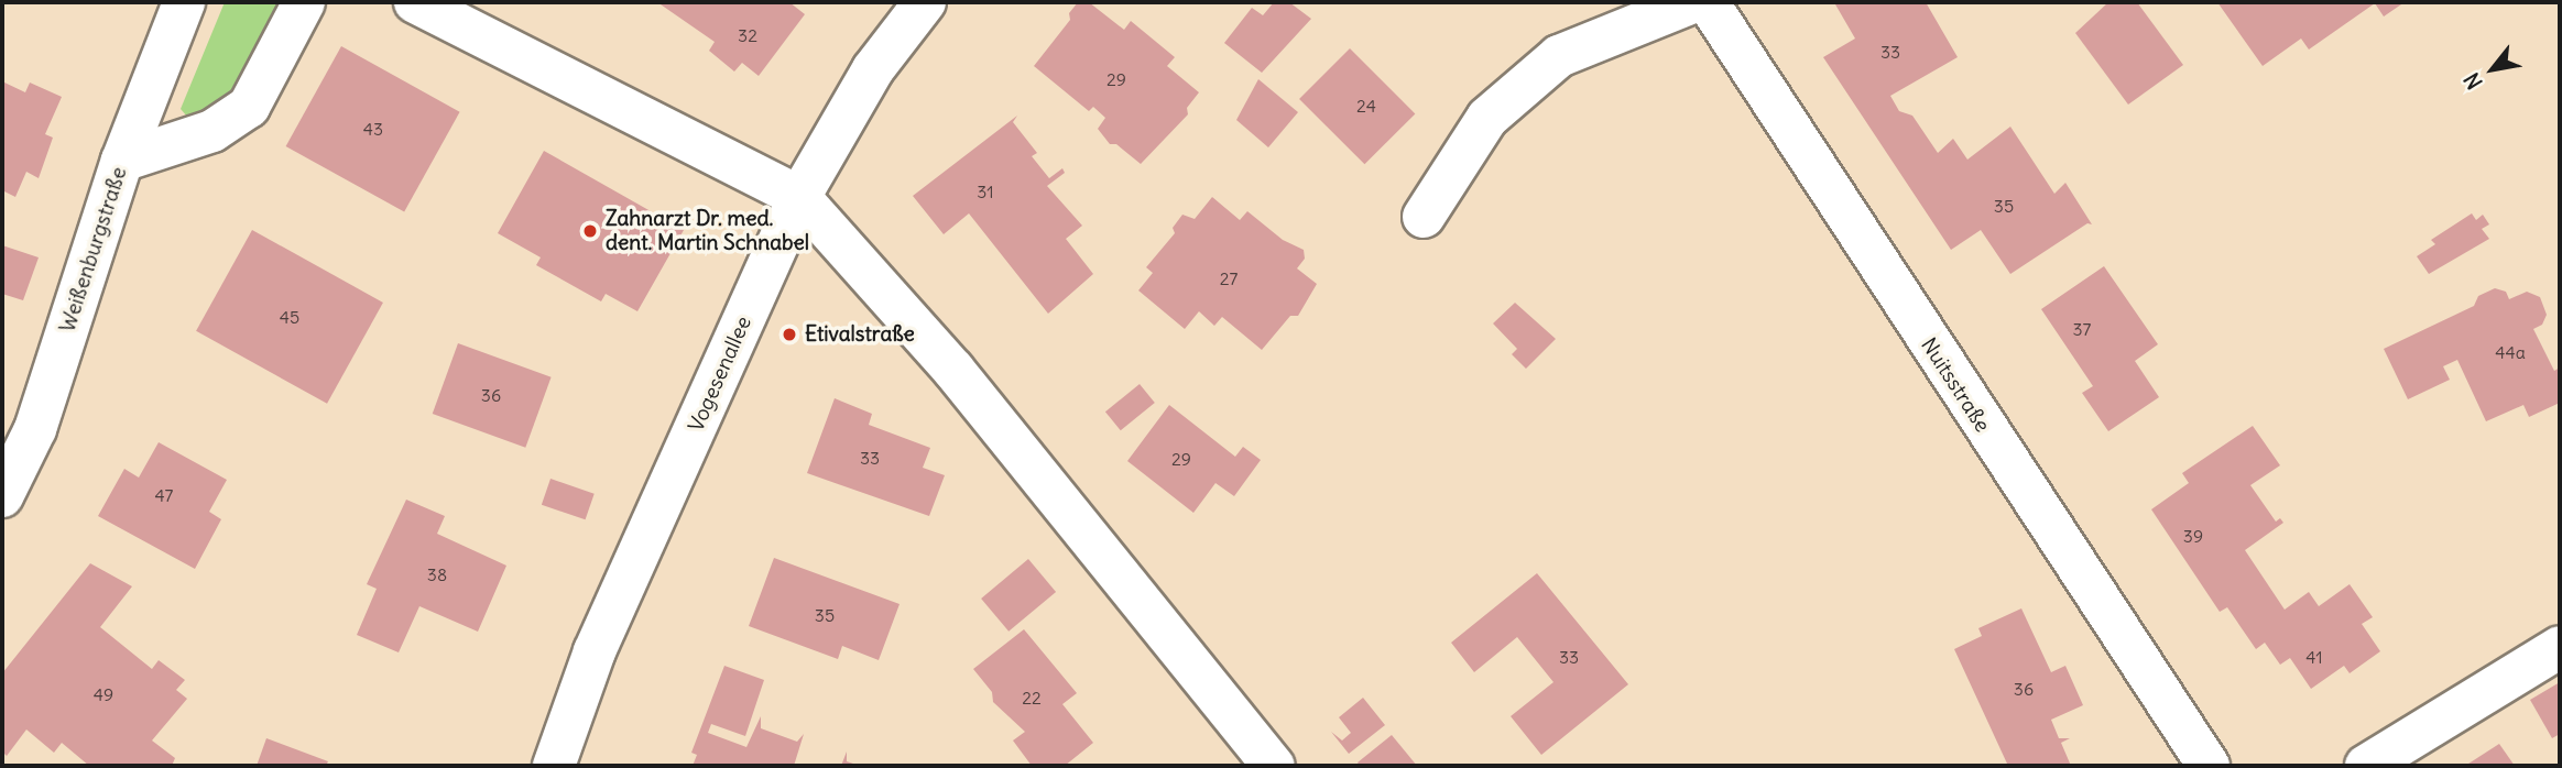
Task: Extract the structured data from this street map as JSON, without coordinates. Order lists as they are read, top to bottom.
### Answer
{
  "streets": {
    "street": ["Weißenburgstraße", "Vogesenallee", "Nuitsstraße"]
  },
  "places": ["Zahnarzt Dr. med. dent. Martin Schnabel", "Etivalstraße"],
  "house_numbers": [
    "32",
    "33",
    "29",
    "24",
    "43",
    "31",
    "35",
    "27",
    "45",
    "37",
    "44a",
    "36",
    "33",
    "29",
    "47",
    "39",
    "38",
    "35",
    "33",
    "41",
    "36",
    "49",
    "22"
  ],
  "north": "bottom left"
}
